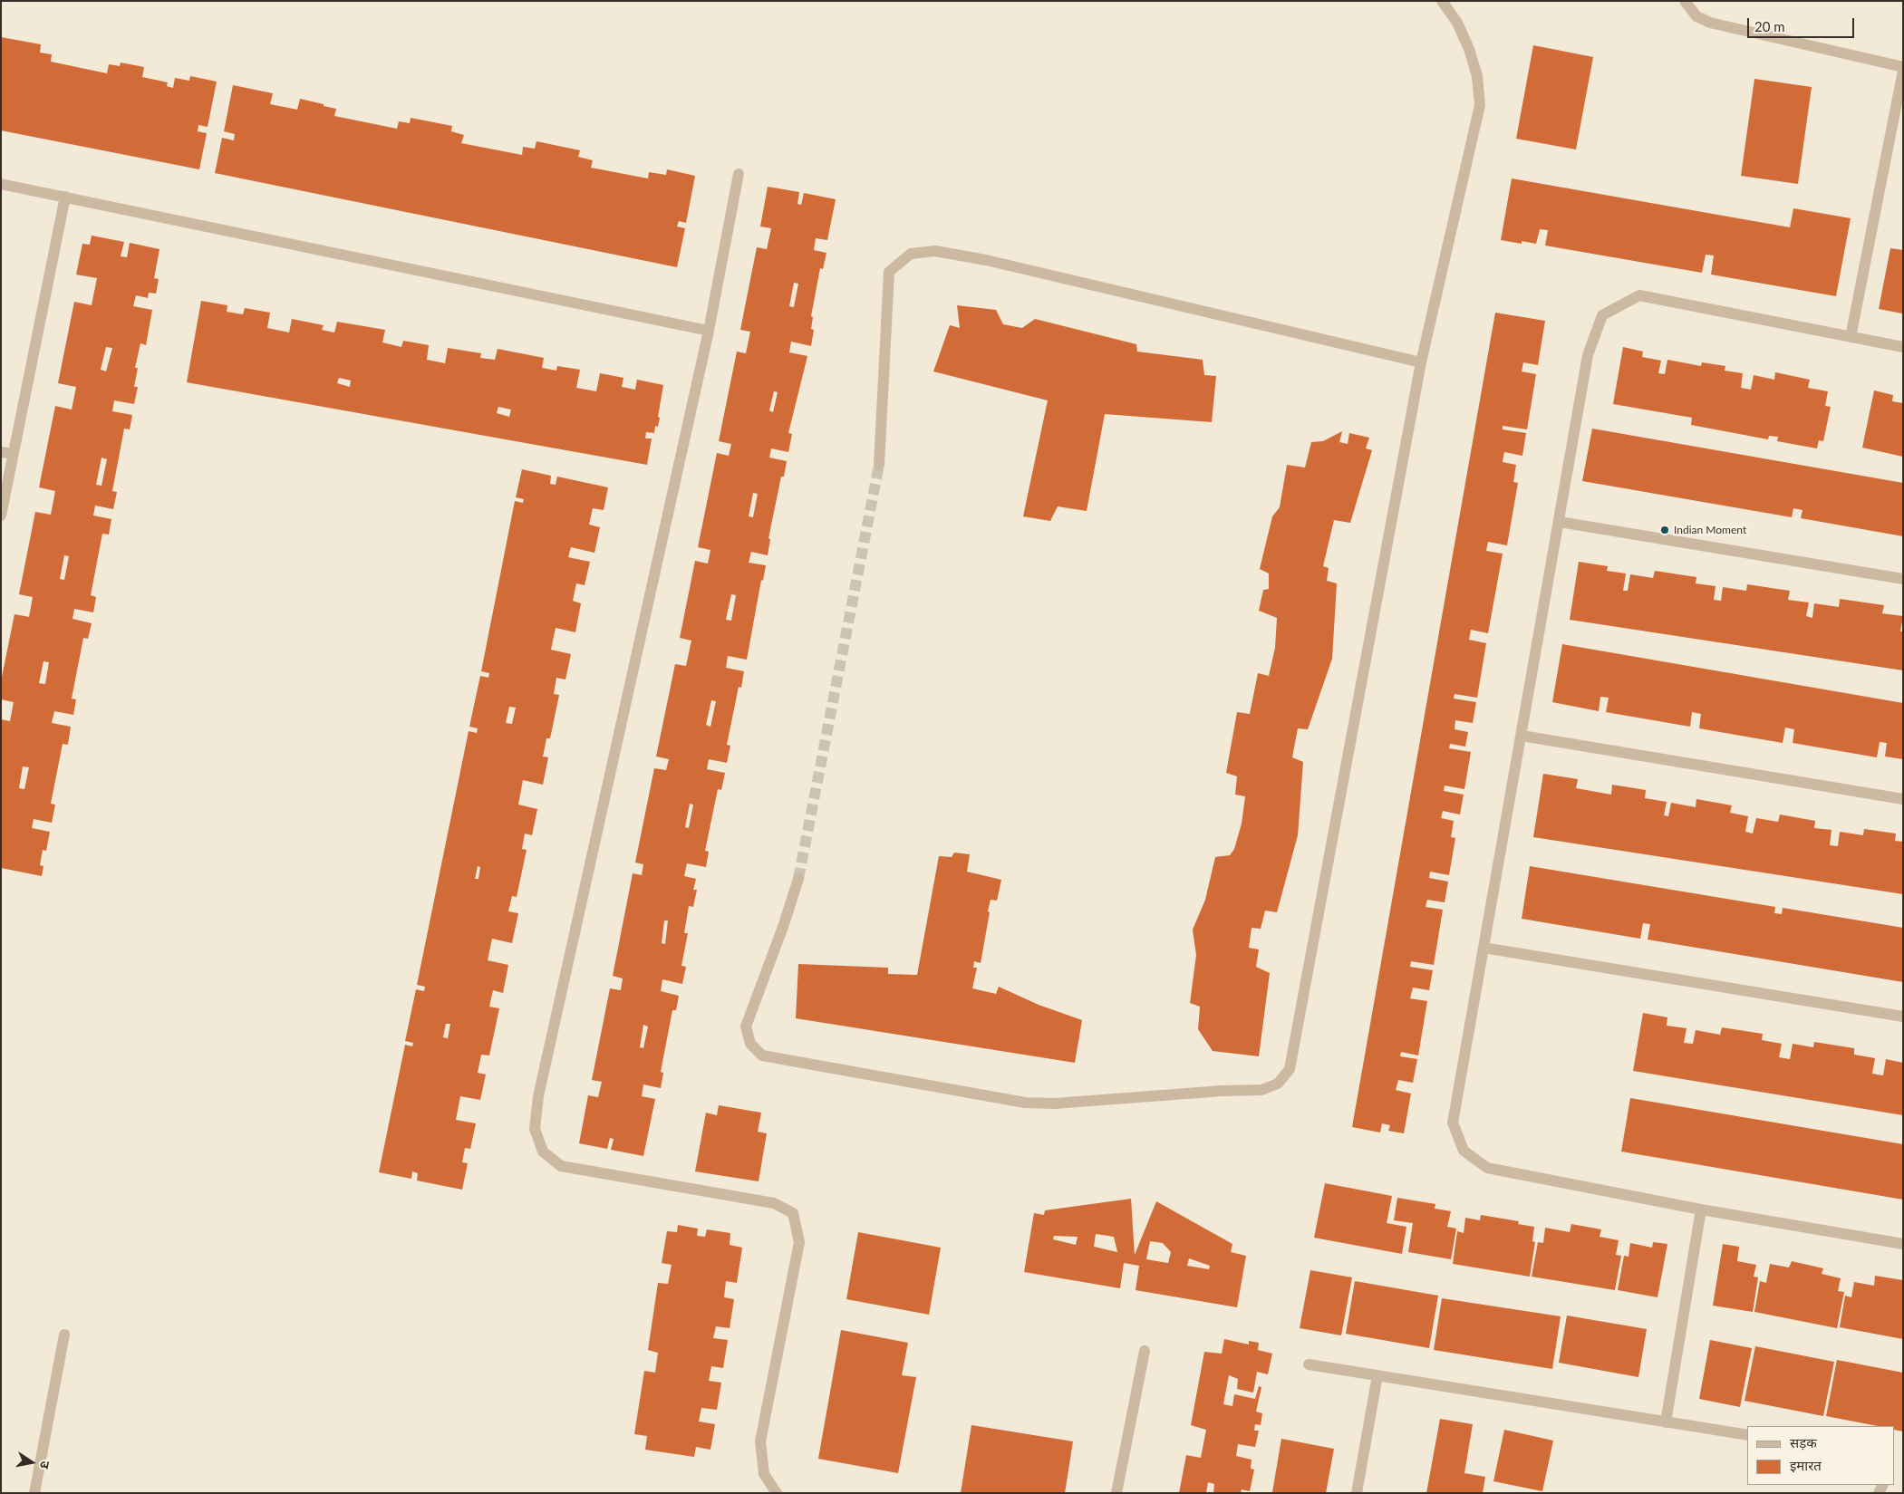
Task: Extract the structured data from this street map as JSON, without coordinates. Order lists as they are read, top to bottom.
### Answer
{
  "places": ["Indian Moment"],
  "legend": ["सड़क", "इमारत"],
  "scale_bar": "20 m",
  "north": "right"
}
